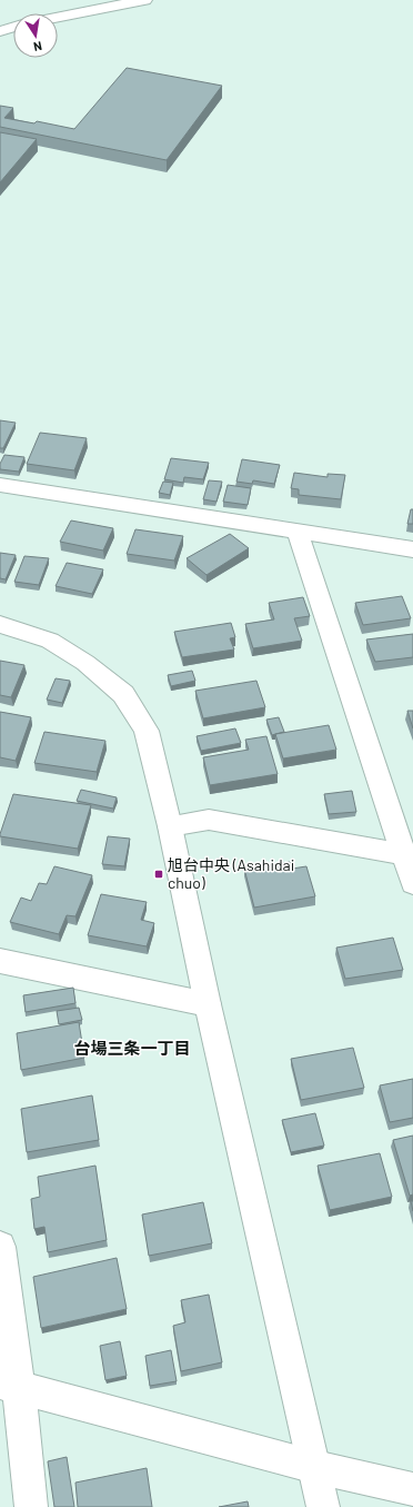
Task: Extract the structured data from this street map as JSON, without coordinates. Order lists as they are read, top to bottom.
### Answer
{
  "districts": ["台場三条一丁目"],
  "places": {
    "transit": ["旭台中央 (Asahidai chuo)"]
  },
  "north": "bottom"
}
